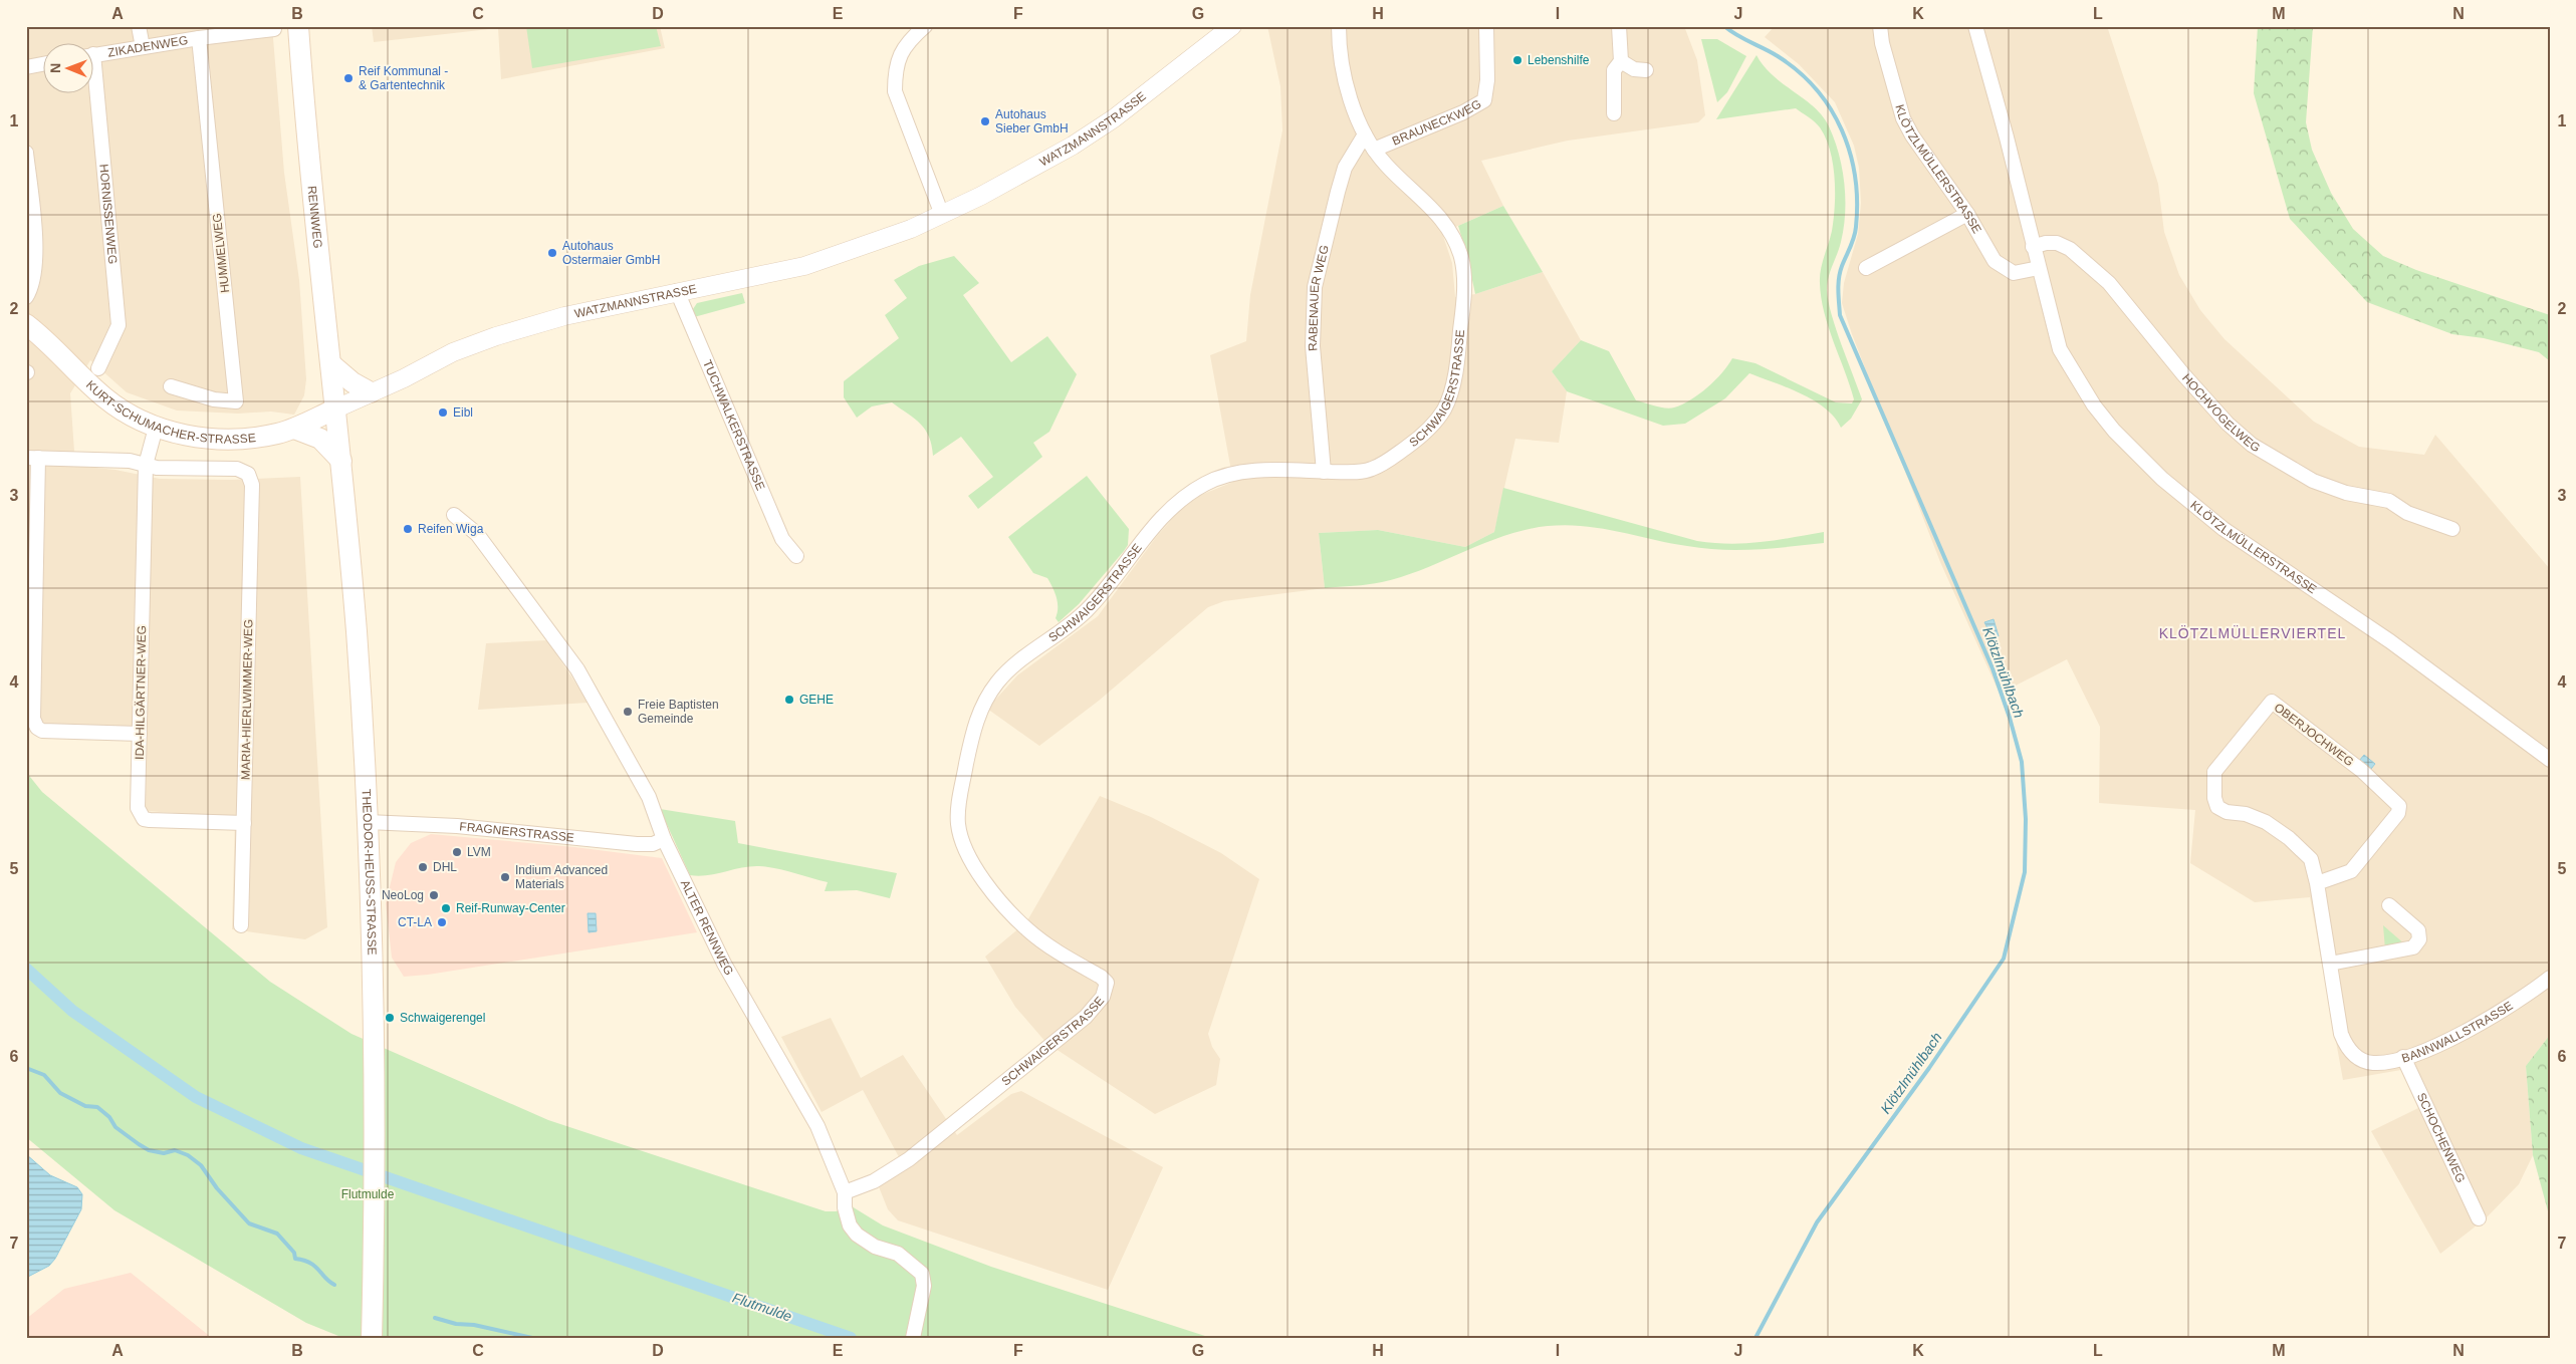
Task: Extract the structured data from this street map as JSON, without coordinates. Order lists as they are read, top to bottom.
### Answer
{
  "streets": {
    "main road": ["RENNWEG", "KURT-SCHUMACHER-STRASSE", "THEODOR-HEUSS-STRASSE"],
    "street": [
      "ZIKADENWEG",
      "BRAUNECKWEG",
      "WATZMANNSTRASSE",
      "KLÖTZLMÜLLERSTRASSE",
      "HORNISSENWEG",
      "HUMMELWEG",
      "RABENAUER WEG",
      "SCHWAIGERSTRASSE",
      "HOCHVOGELWEG",
      "TUCHWALKERSTRASSE",
      "IDA-HILGÄRTNER-WEG",
      "MARIA-HIERLWIMMER-WEG",
      "OBERJOCHWEG",
      "FRAGNERSTRASSE",
      "ALTER RENNWEG",
      "BANNWALLSTRASSE",
      "SCHOCHENWEG"
    ]
  },
  "crossings": [
    ["ZIKADENWEG", "HUMMELWEG"],
    ["BRAUNECKWEG", "SCHWAIGERSTRASSE"],
    ["WATZMANNSTRASSE", "RENNWEG"],
    ["WATZMANNSTRASSE", "KURT-SCHUMACHER-STRASSE"],
    ["WATZMANNSTRASSE", "TUCHWALKERSTRASSE"],
    ["WATZMANNSTRASSE", "THEODOR-HEUSS-STRASSE"],
    ["KLÖTZLMÜLLERSTRASSE", "HOCHVOGELWEG"],
    ["RENNWEG", "KURT-SCHUMACHER-STRASSE"],
    ["RENNWEG", "THEODOR-HEUSS-STRASSE"],
    ["RABENAUER WEG", "SCHWAIGERSTRASSE"],
    ["SCHWAIGERSTRASSE", "ALTER RENNWEG"],
    ["KURT-SCHUMACHER-STRASSE", "IDA-HILGÄRTNER-WEG"],
    ["KURT-SCHUMACHER-STRASSE", "THEODOR-HEUSS-STRASSE"],
    ["IDA-HILGÄRTNER-WEG", "MARIA-HIERLWIMMER-WEG"],
    ["FRAGNERSTRASSE", "THEODOR-HEUSS-STRASSE"],
    ["FRAGNERSTRASSE", "ALTER RENNWEG"],
    ["BANNWALLSTRASSE", "SCHOCHENWEG"]
  ],
  "districts": ["KLÖTZLMÜLLERVIERTEL"],
  "water": ["Klötzlmühlbach", "Flutmulde"],
  "parks": ["Flutmulde"],
  "places": [
    "Lebenshilfe",
    "Reif Kommunal - & Gartentechnik",
    "Autohaus Sieber GmbH",
    "Autohaus Ostermaier GmbH",
    "Eibl",
    "Reifen Wiga",
    "GEHE",
    "Freie Baptisten Gemeinde",
    "LVM",
    "DHL",
    "Indium Advanced Materials",
    "NeoLog",
    "Reif-Runway-Center",
    "CT-LA",
    "Schwaigerengel"
  ],
  "north": "left",
  "grid": {
    "columns": [
      "A",
      "B",
      "C",
      "D",
      "E",
      "F",
      "G",
      "H",
      "I",
      "J",
      "K",
      "L",
      "M",
      "N"
    ],
    "rows": [
      "1",
      "2",
      "3",
      "4",
      "5",
      "6",
      "7"
    ]
  }
}
